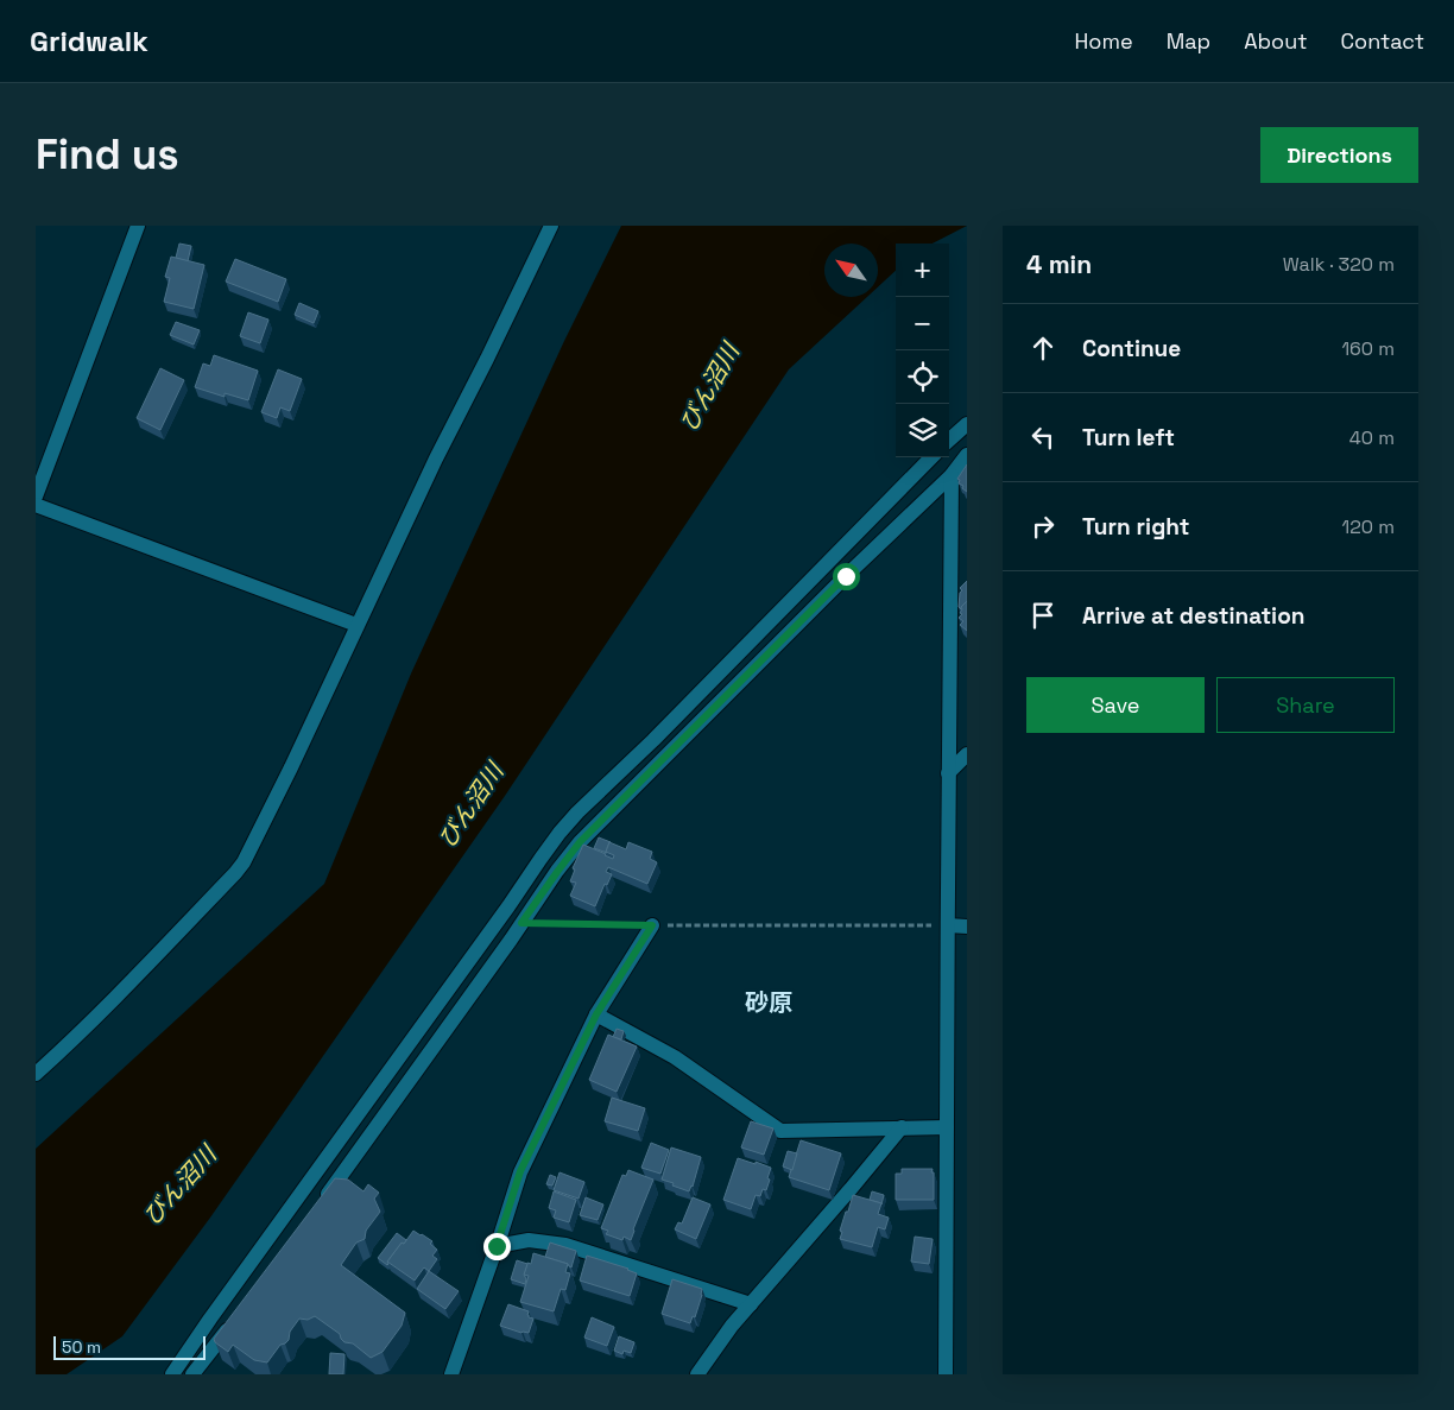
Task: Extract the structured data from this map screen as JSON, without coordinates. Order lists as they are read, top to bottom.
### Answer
{
  "districts": ["砂原"],
  "water": ["びん沼川"],
  "scale_bar": "50 m",
  "north": "top left",
  "page": {
    "header": "Gridwalk",
    "nav": [
      "Home",
      "Map",
      "About",
      "Contact"
    ],
    "buttons": [
      "Directions",
      ["Save", "Share"]
    ],
    "title": "Find us",
    "heading": ["4 min", "Walk · 320 m"],
    "map_buttons": ["+", "−"],
    "list": [
      ["Continue", "160 m"],
      ["Turn left", "40 m"],
      ["Turn right", "120 m"],
      "Arrive at destination"
    ],
    "scale": "50 m"
  }
}
